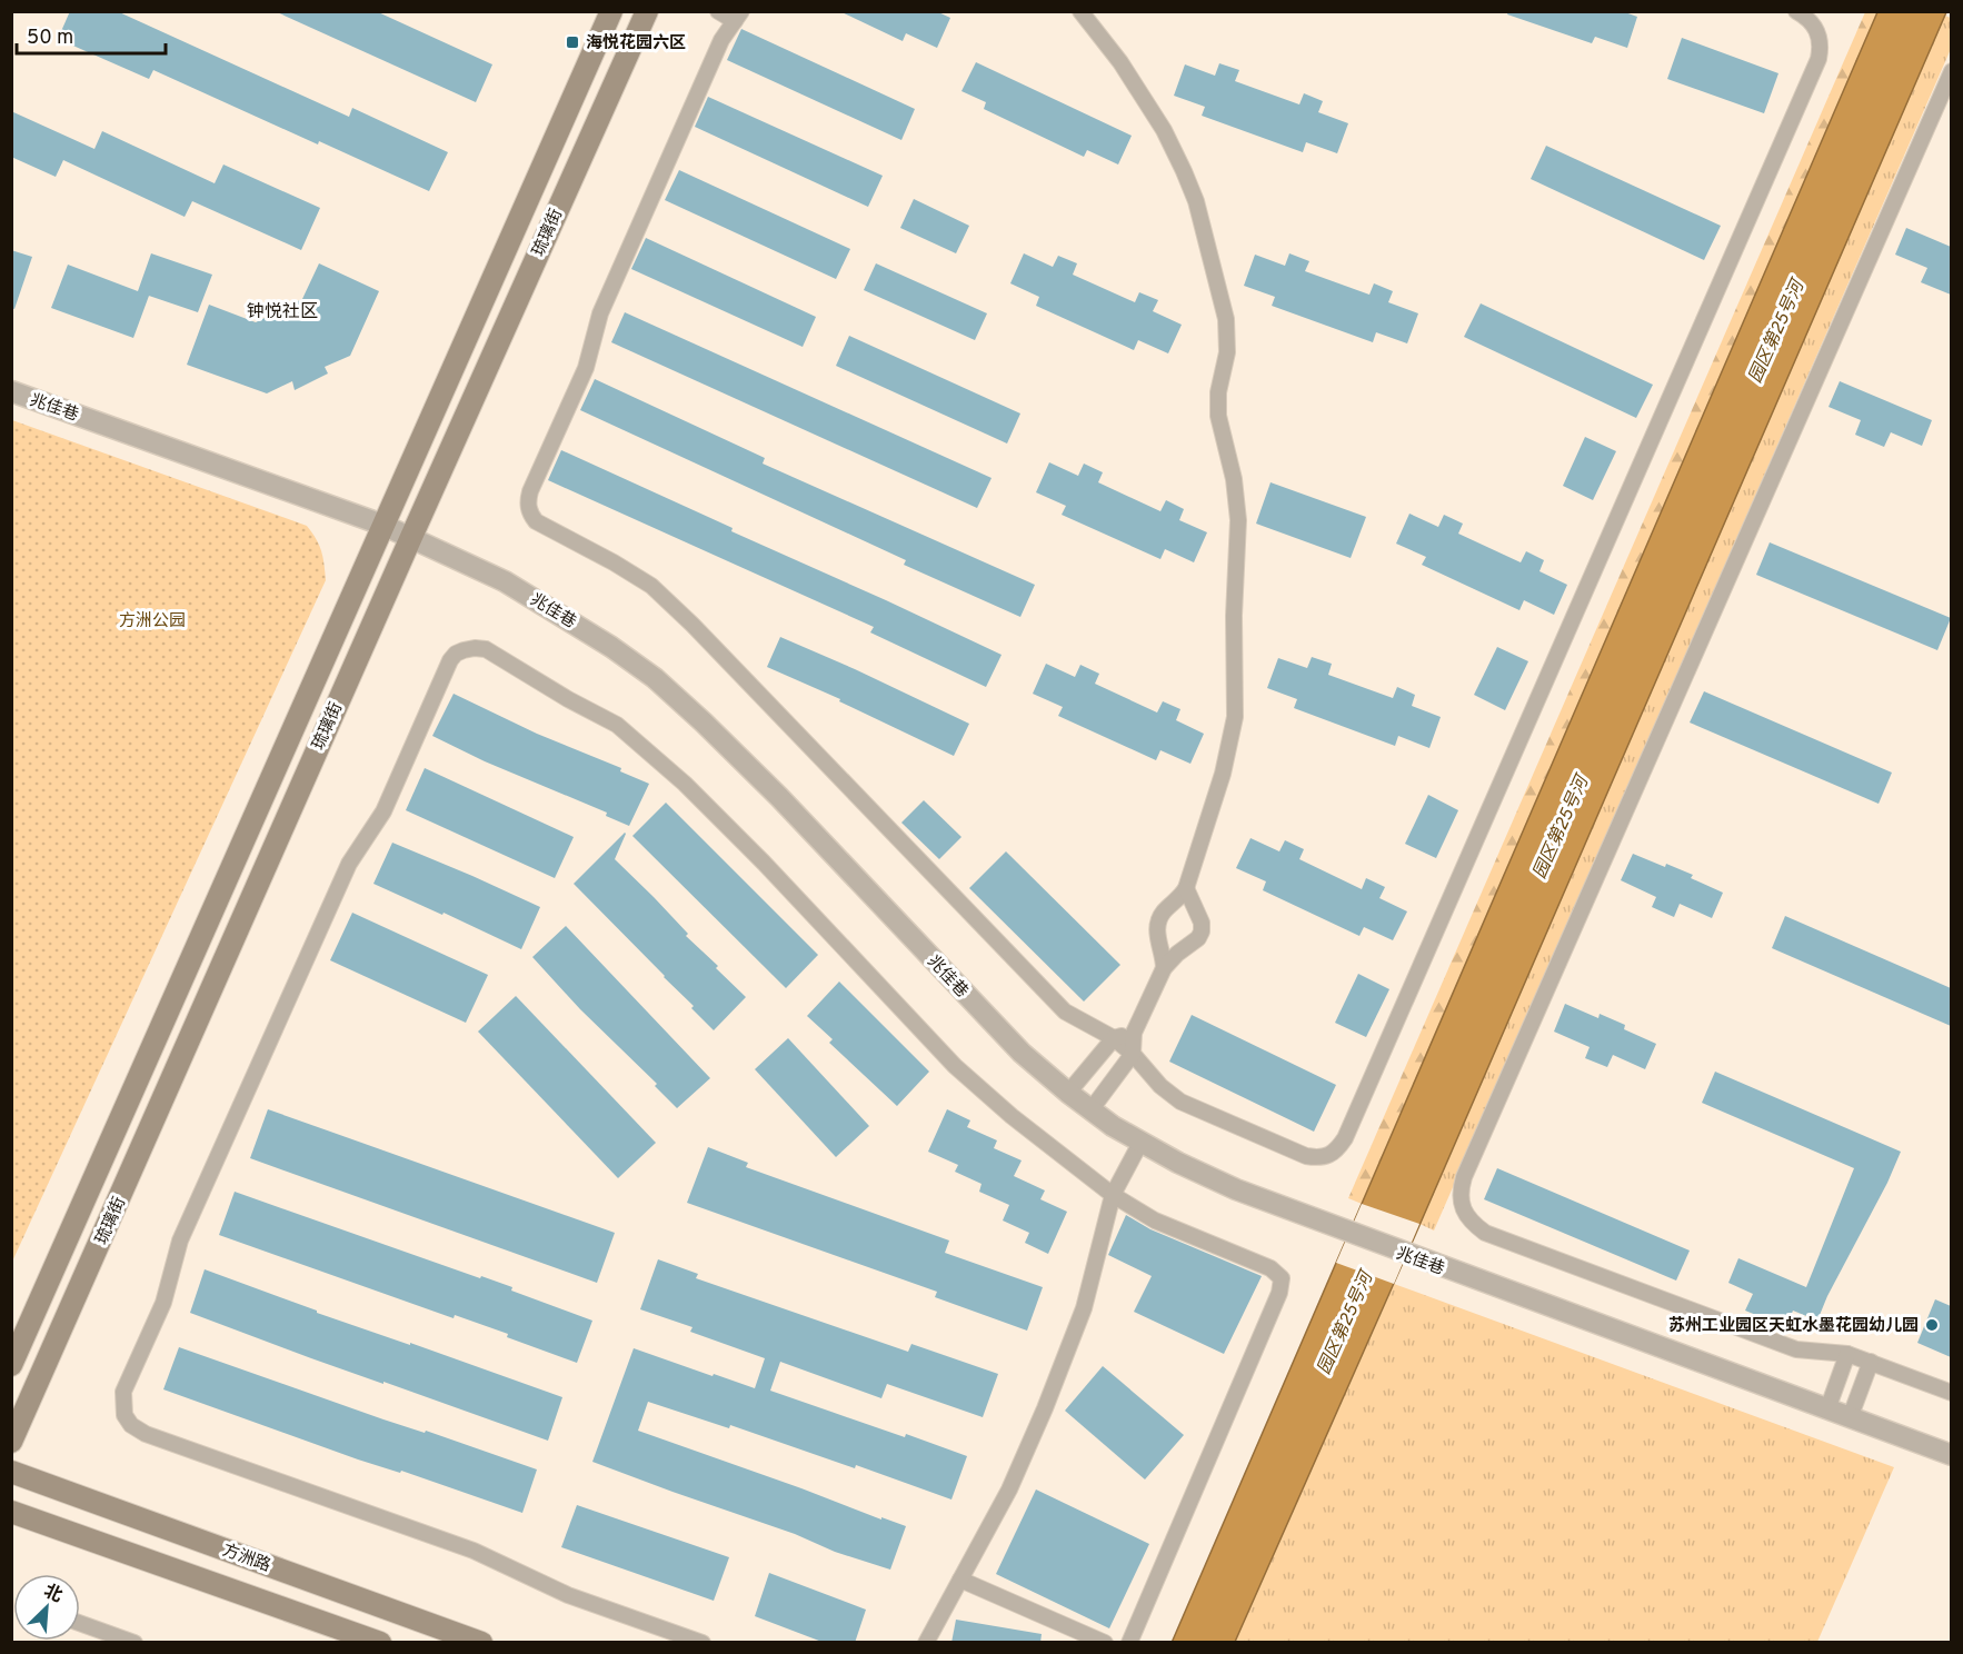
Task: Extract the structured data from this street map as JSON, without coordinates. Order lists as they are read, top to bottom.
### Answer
{
  "streets": {
    "main road": ["琉璃街", "方洲路"],
    "street": ["兆佳巷"]
  },
  "crossings": [
    ["琉璃街", "兆佳巷"]
  ],
  "districts": ["钟悦社区"],
  "water": ["园区第25号河"],
  "parks": ["方洲公园"],
  "places": {
    "transit": ["海悦花园六区"],
    "other": ["苏州工业园区天虹水墨花园幼儿园"]
  },
  "scale_bar": "50 m",
  "north": "top right"
}
